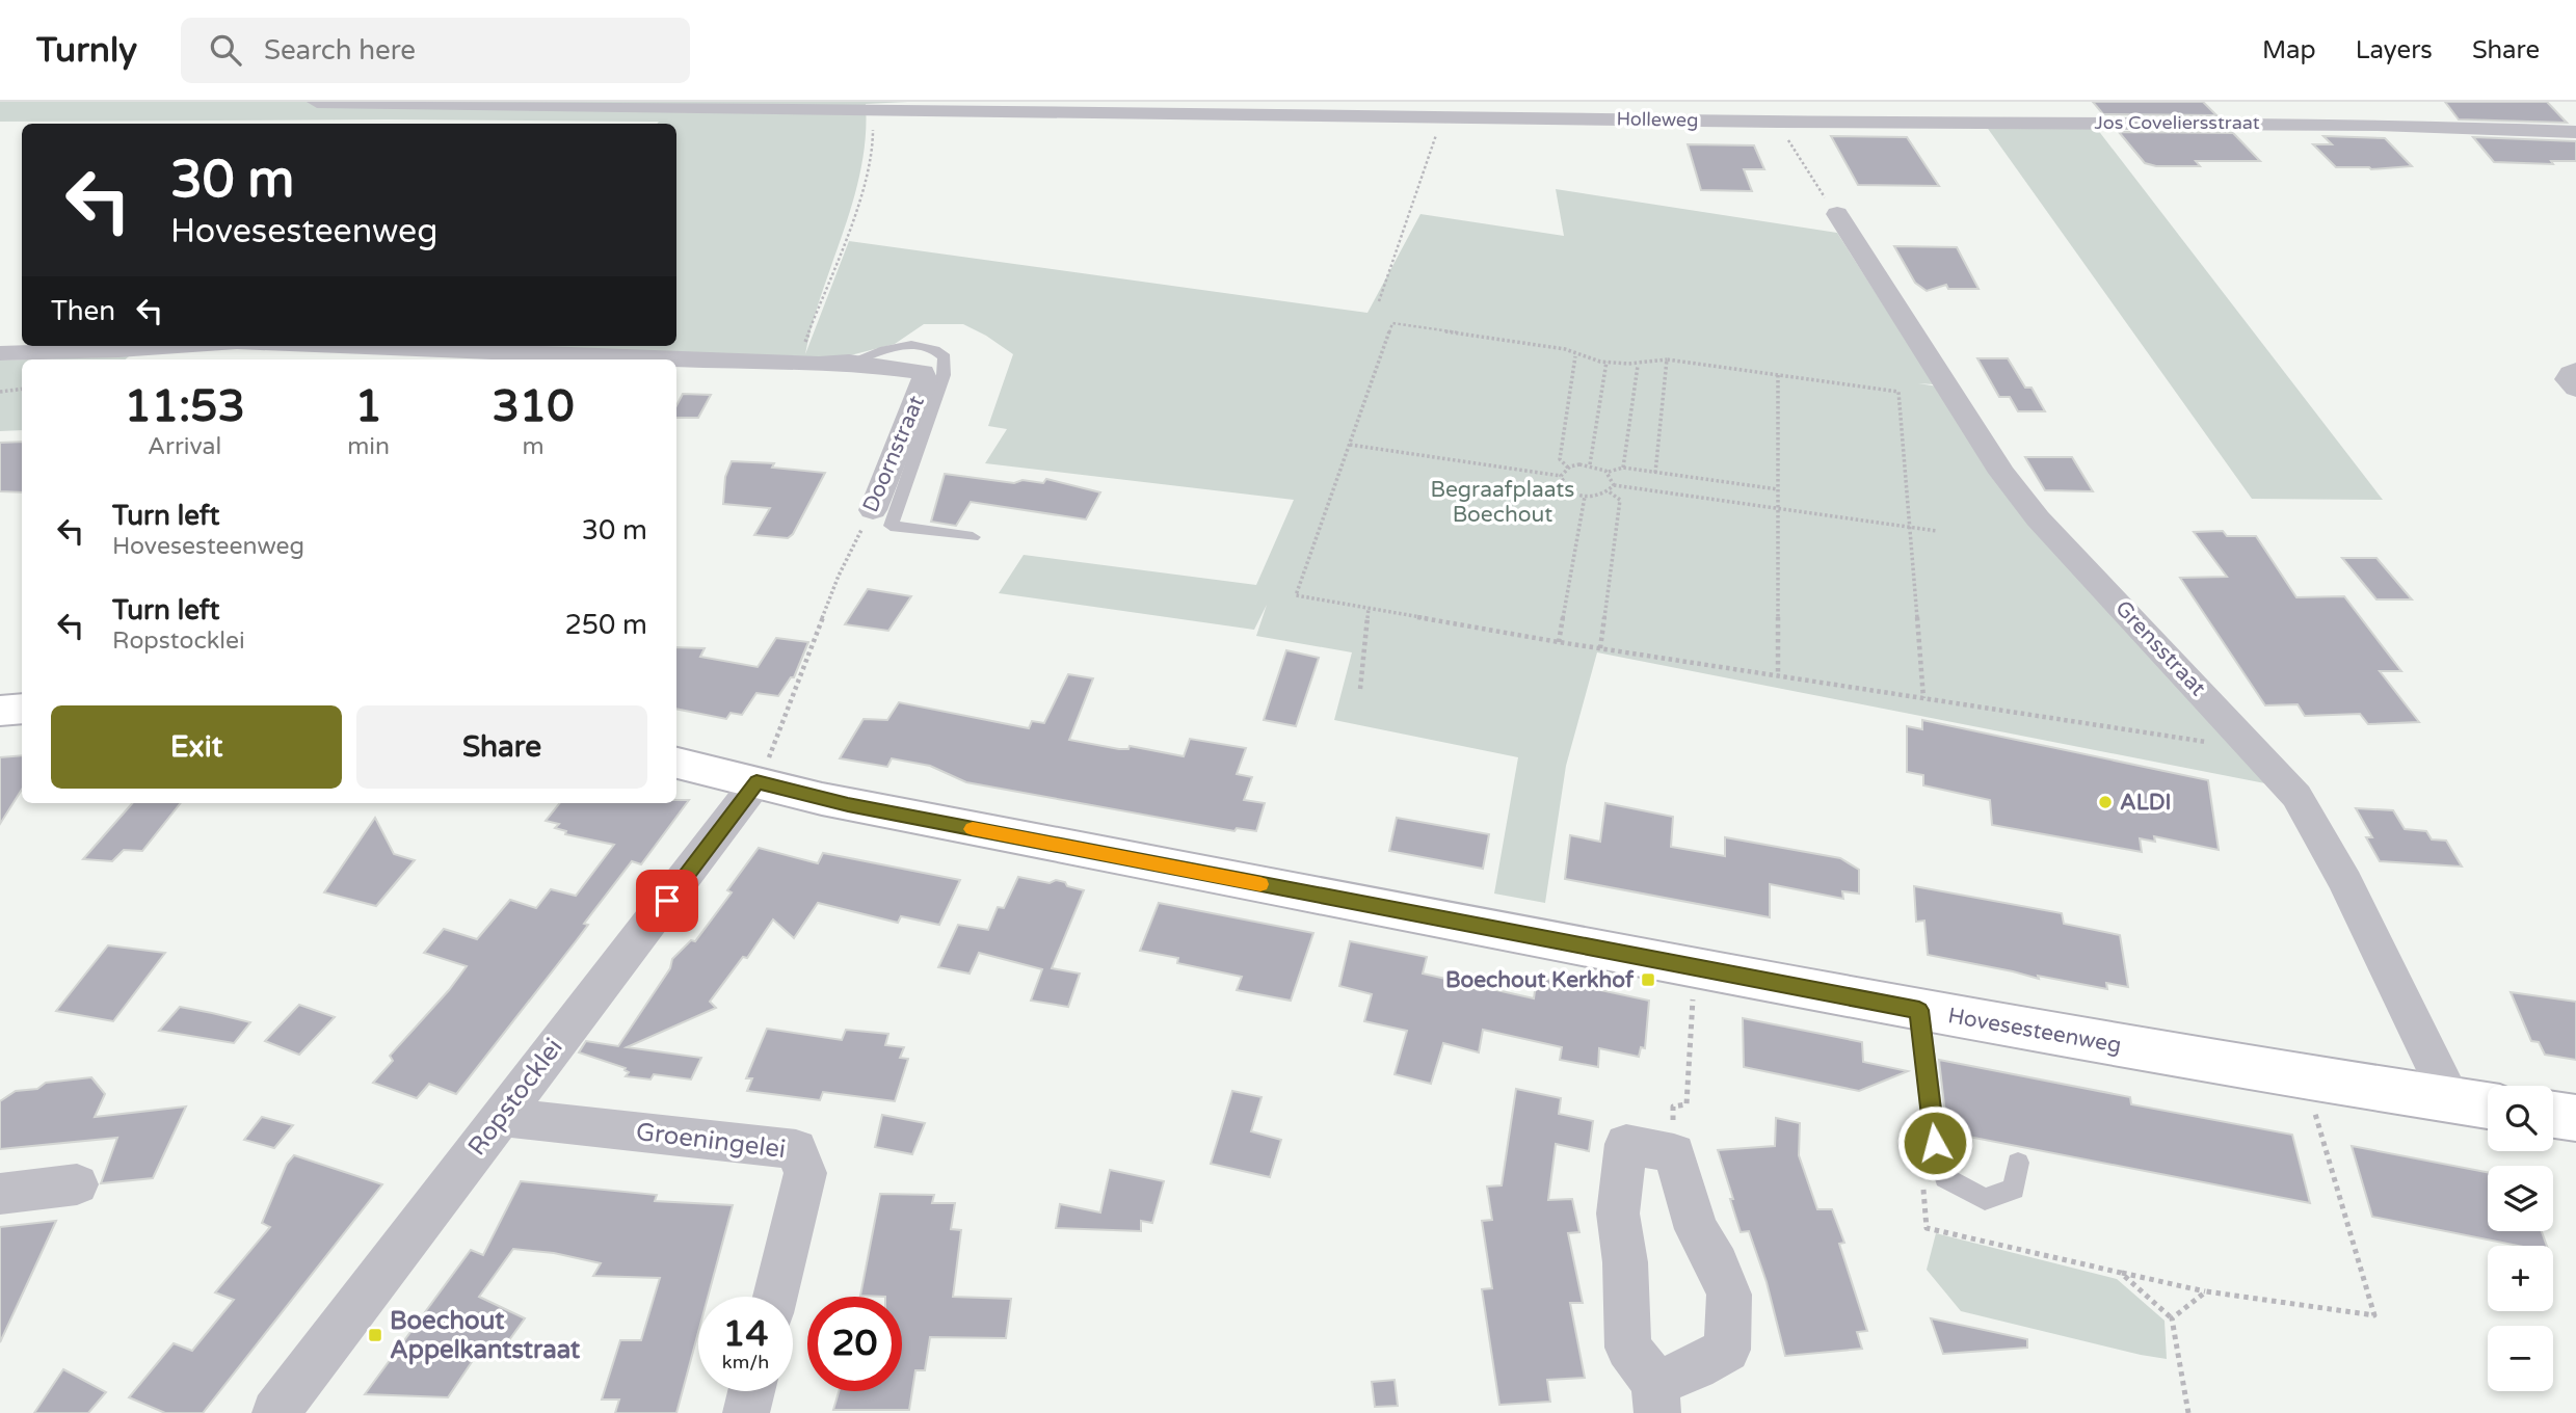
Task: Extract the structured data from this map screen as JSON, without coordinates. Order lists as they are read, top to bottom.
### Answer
{
  "streets": {
    "street": [
      "Holleweg",
      "Jos Coveliersstraat",
      "Doornstraat",
      "Grensstraat",
      "Hovesesteenweg",
      "Ropstocklei",
      "Groeningelei"
    ]
  },
  "crossings": [
    ["Holleweg", "Jos Coveliersstraat"],
    ["Doornstraat", "Hovesesteenweg"],
    ["Doornstraat", "Ropstocklei"],
    ["Grensstraat", "Hovesesteenweg"],
    ["Hovesesteenweg", "Ropstocklei"],
    ["Ropstocklei", "Groeningelei"]
  ],
  "parks": ["Begraafplaats Boechout"],
  "places": {
    "other": ["ALDI"],
    "transit": ["Boechout Kerkhof", "Boechout Appelkantstraat"]
  },
  "page": {
    "header": "Turnly",
    "search": "Search here",
    "nav": ["Map", "Layers", "Share"],
    "turn": ["30 m", "Hovesesteenweg"],
    "then": "Then",
    "eta": [
      "11:53",
      "Arrival",
      "1",
      "min",
      "310",
      "m"
    ],
    "list": [
      {
        "name": "Turn left",
        "note": "Hovesesteenweg",
        "value": "30 m"
      },
      {
        "name": "Turn left",
        "note": "Ropstocklei",
        "value": "250 m"
      }
    ],
    "buttons": ["Exit", "Share"],
    "map_buttons": ["+", "−"],
    "speed": "14 km/h",
    "limit": "20"
  }
}
